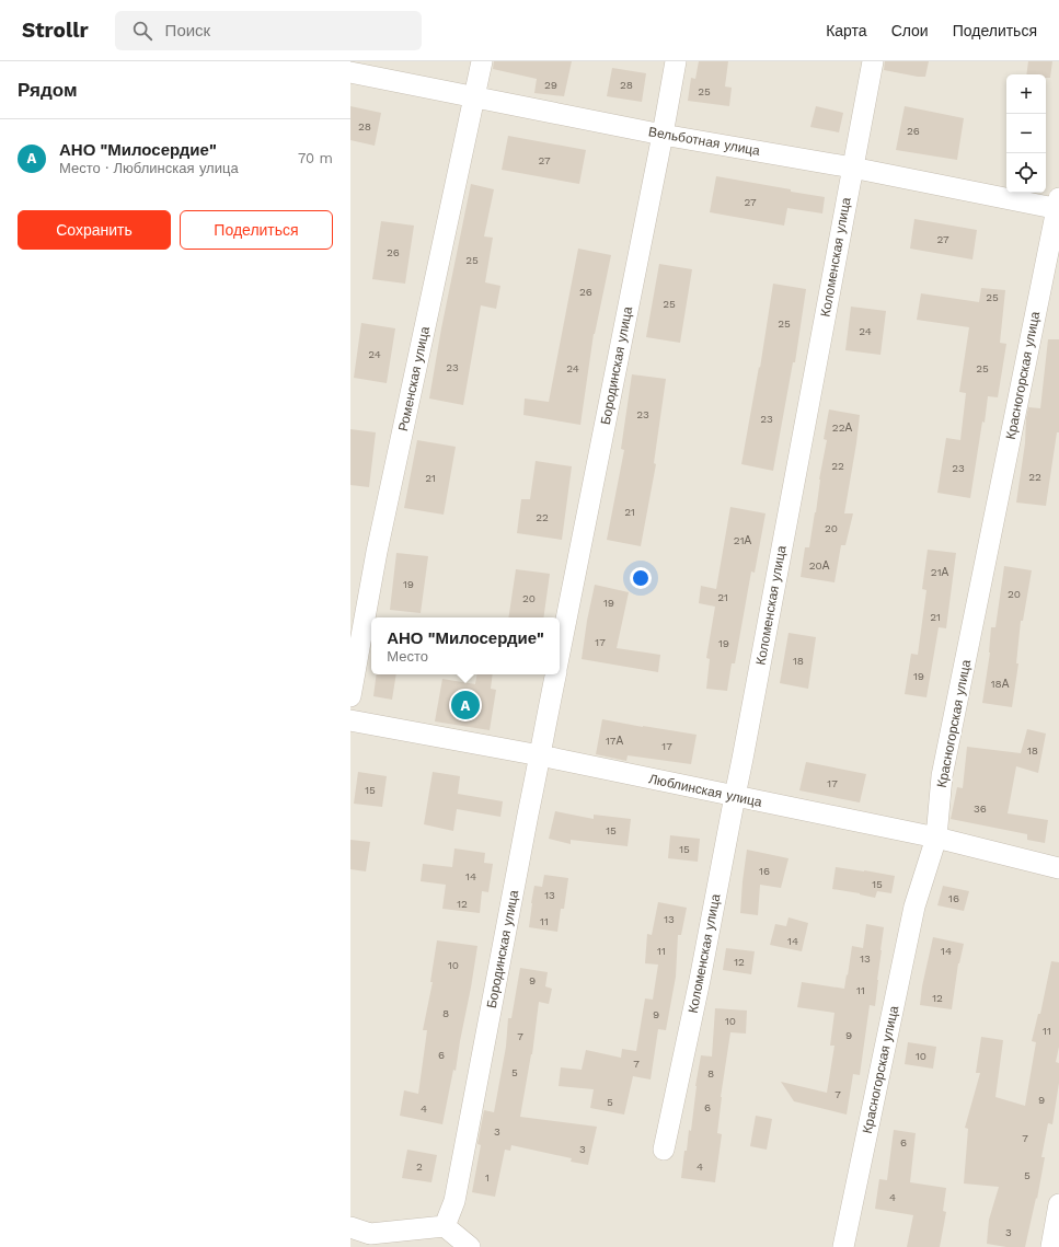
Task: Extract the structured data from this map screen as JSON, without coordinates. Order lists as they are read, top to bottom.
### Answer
{
  "streets": {
    "street": [
      "Вельботная улица",
      "Коломенская улица",
      "Бородинская улица",
      "Красногорская улица",
      "Роменская улица",
      "Люблинская улица"
    ]
  },
  "crossings": [
    ["Вельботная улица", "Коломенская улица"],
    ["Вельботная улица", "Бородинская улица"],
    ["Вельботная улица", "Красногорская улица"],
    ["Вельботная улица", "Роменская улица"],
    ["Коломенская улица", "Люблинская улица"],
    ["Бородинская улица", "Люблинская улица"],
    ["Красногорская улица", "Люблинская улица"]
  ],
  "house_numbers": [
    "29",
    "28",
    "25",
    "28",
    "26",
    "27",
    "27",
    "27",
    "26",
    "25",
    "26",
    "25",
    "25",
    "25",
    "24",
    "24",
    "23",
    "24",
    "25",
    "23",
    "23",
    "22А",
    "22",
    "23",
    "22",
    "21",
    "21",
    "22",
    "20",
    "21А",
    "20А",
    "21А",
    "19",
    "20",
    "21",
    "20",
    "19",
    "21",
    "17",
    "19",
    "18",
    "19",
    "18А",
    "17А",
    "17",
    "18",
    "17",
    "15",
    "36",
    "15",
    "15",
    "16",
    "14",
    "15",
    "13",
    "16",
    "12",
    "13",
    "11",
    "14",
    "11",
    "14",
    "13",
    "12",
    "10",
    "9",
    "11",
    "12",
    "8",
    "9",
    "10",
    "11",
    "9",
    "7",
    "6",
    "10",
    "7",
    "5",
    "8",
    "7",
    "9",
    "5",
    "6",
    "4",
    "3",
    "7",
    "6",
    "3",
    "2",
    "4",
    "5",
    "1",
    "4",
    "3"
  ],
  "page": {
    "header": "Strollr",
    "search": "Поиск",
    "nav": ["Карта", "Слои", "Поделиться"],
    "heading": "Рядом",
    "map_buttons": ["+", "−"],
    "list": [
      {
        "mark": "A",
        "name": "АНО \"Милосердие\"",
        "note": "Место · Люблинская улица",
        "value": "70 m"
      }
    ],
    "buttons": ["Сохранить", "Поделиться"],
    "popup": ["АНО \"Милосердие\"", "Место"],
    "pins": "A"
  }
}
